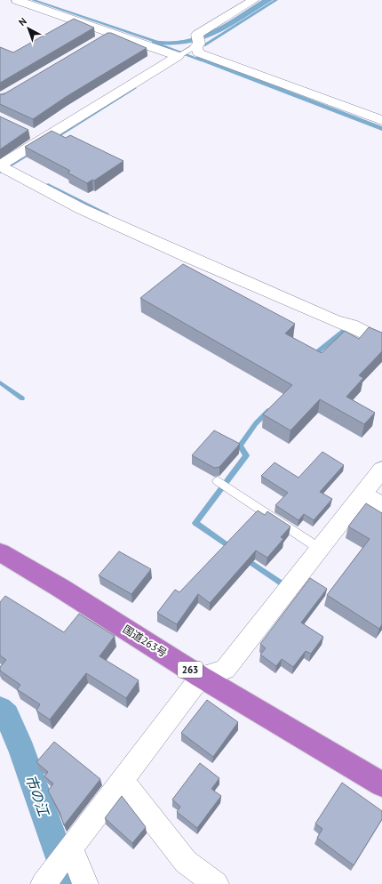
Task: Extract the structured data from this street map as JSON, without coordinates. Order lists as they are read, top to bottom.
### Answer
{
  "streets": {
    "highway": ["国道263号", "263"]
  },
  "water": ["市の江"],
  "north": "top left"
}
